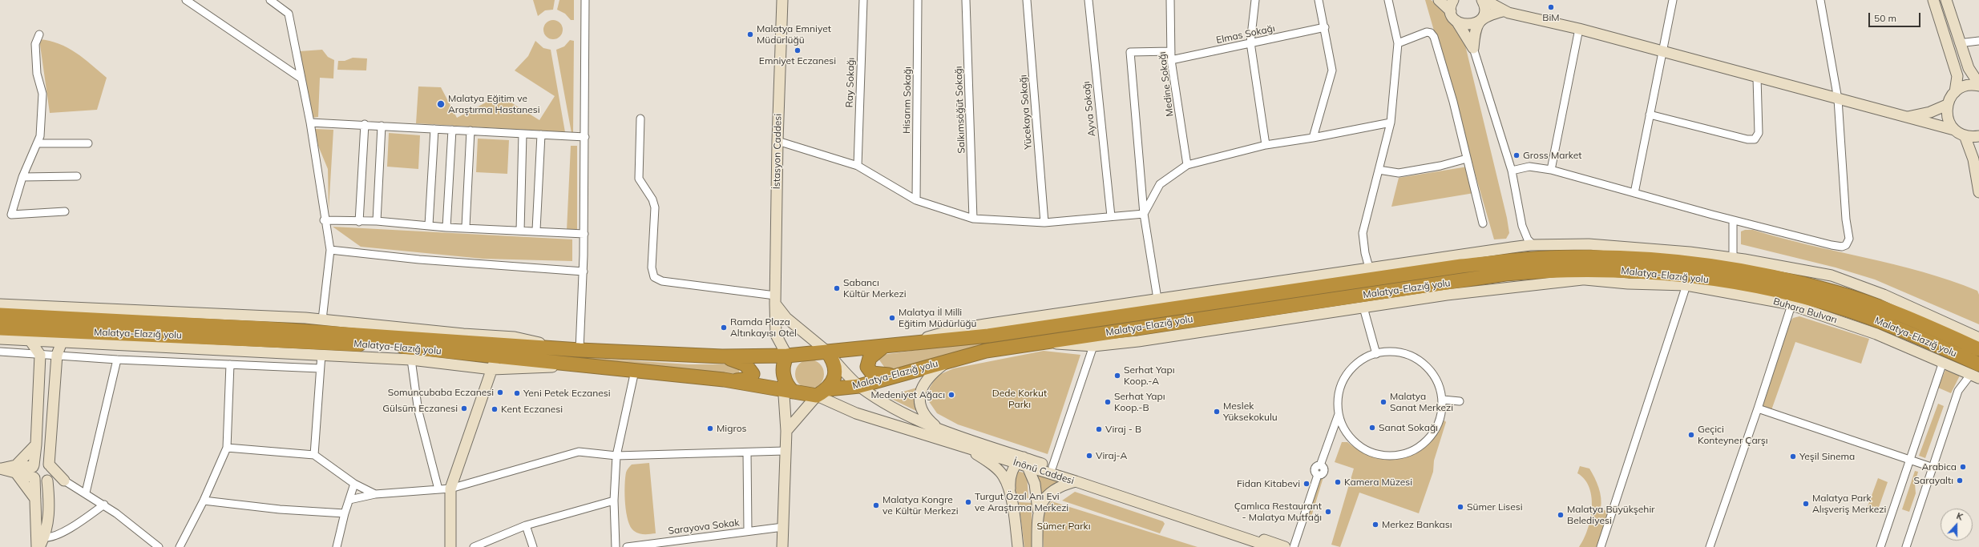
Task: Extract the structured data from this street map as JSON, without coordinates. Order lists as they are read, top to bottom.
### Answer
{
  "streets": {
    "highway": ["Malatya-Elazığ yolu"],
    "main road": ["İstasyon Caddesi", "Buhara Bulvarı", "İnönü Caddesi"],
    "street": [
      "Elmas Sokağı",
      "Ray Sokağı",
      "Medine Sokağı",
      "Hisarım Sokağı",
      "Ayva Sokağı",
      "Salkımsöğüt Sokağı",
      "Yücekaya Sokağı",
      "Sarayova Sokak"
    ]
  },
  "crossings": [
    ["Elmas Sokağı", "Medine Sokağı"],
    ["İstasyon Caddesi", "Malatya-Elazığ yolu"],
    ["Malatya-Elazığ yolu", "Buhara Bulvarı"],
    ["Malatya-Elazığ yolu", "İnönü Caddesi"]
  ],
  "parks": ["Dede Korkut Parkı", "Sümer Parkı"],
  "places": [
    "BiM",
    "Malatya Emniyet Müdürlüğü",
    "Emniyet Eczanesi",
    "Malatya Eğitim ve Araştırma Hastanesi",
    "Gross Market",
    "Sabancı Kültür Merkezi",
    "Malatya İl Milli Eğitim Müdürlüğü",
    "Ramda Plaza Altınkayısı Otel",
    "Serhat Yapı Koop.-A",
    "Somuncubaba Eczanesi",
    "Yeni Petek Eczanesi",
    "Medeniyet Ağacı",
    "Serhat Yapı Koop.-B",
    "Malatya Sanat Merkezi",
    "Gülsüm Eczanesi",
    "Kent Eczanesi",
    "Meslek Yüksekokulu",
    "Sanat Sokağı",
    "Migros",
    "Viraj - B",
    "Geçici Konteyner Çarşı",
    "Viraj-A",
    "Yeşil Sinema",
    "Arabica",
    "Sarayaltı",
    "Kamera Müzesi",
    "Fidan Kitabevi",
    "Turgut Özal Anı Evi ve Araştırma Merkezi",
    "Malatya Park Alışveriş Merkezi",
    "Malatya Kongre ve Kültür Merkezi",
    "Sümer Lisesi",
    "Çamlıca Restaurant - Malatya Mutfağı",
    "Malatya Büyükşehir Belediyesi",
    "Merkez Bankası"
  ],
  "scale_bar": "50 m",
  "north": "top"
}
